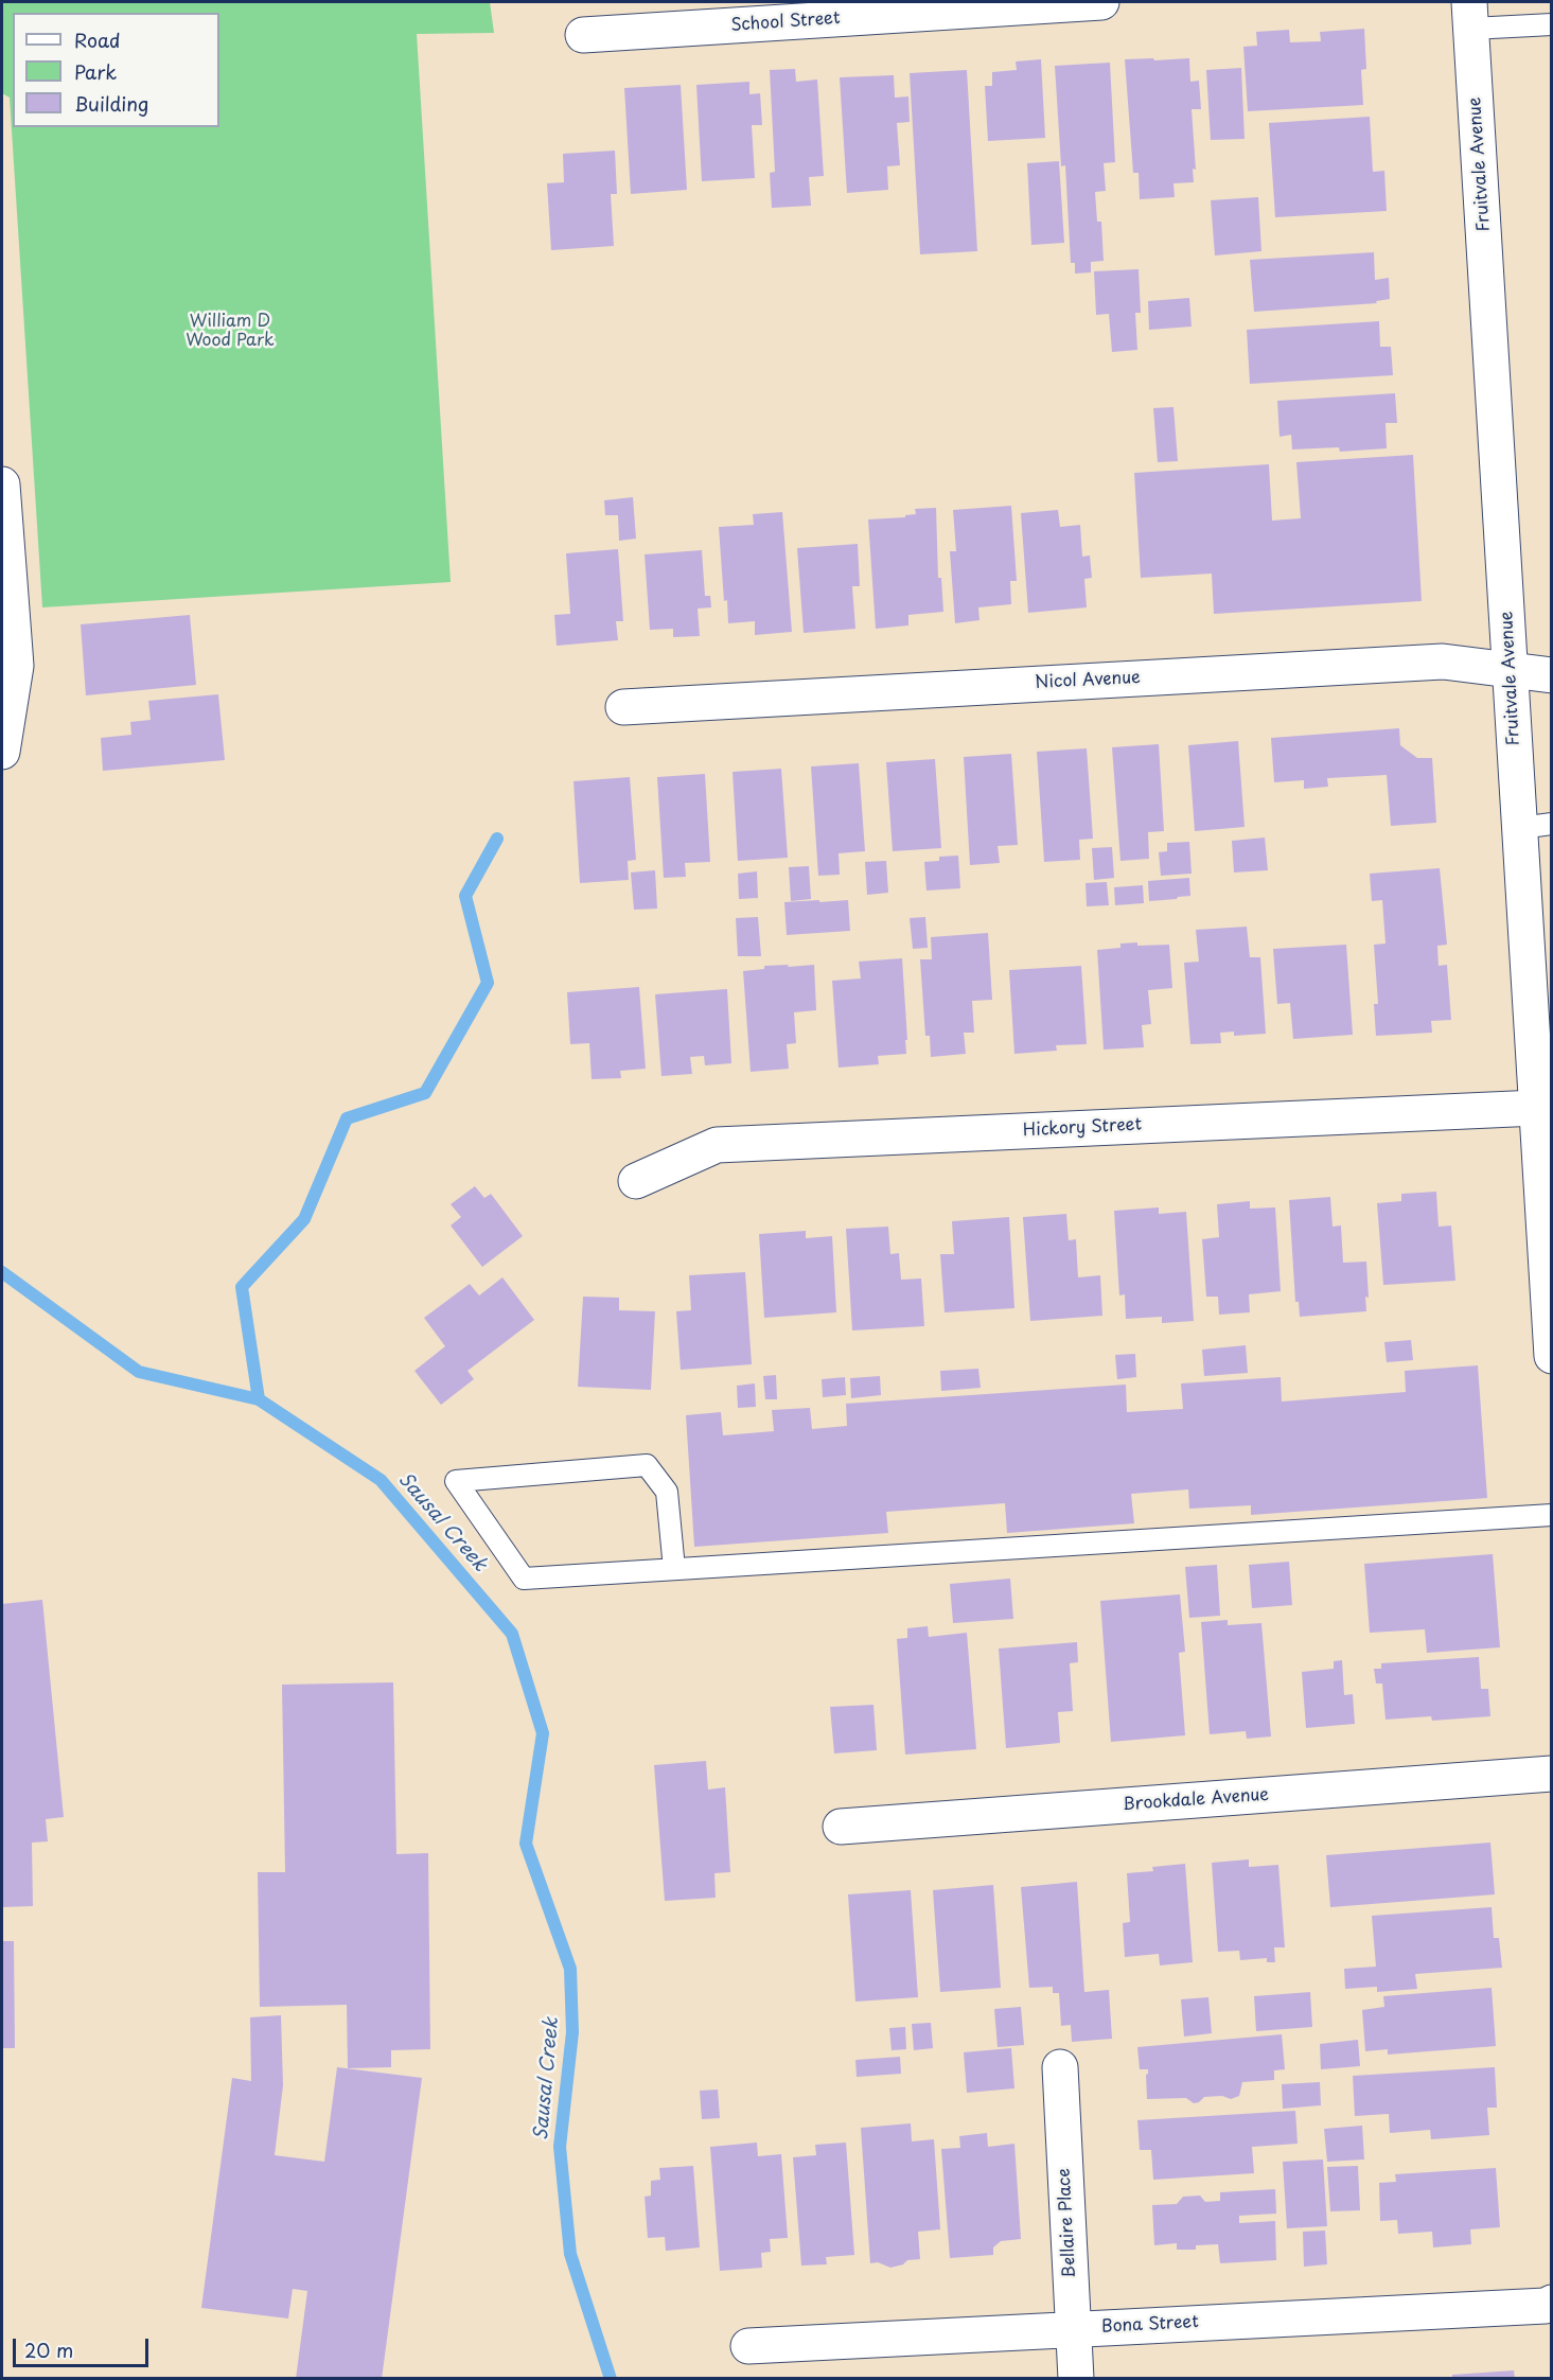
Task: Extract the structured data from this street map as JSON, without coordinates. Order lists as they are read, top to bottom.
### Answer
{
  "streets": {
    "street": [
      "School Street",
      "Fruitvale Avenue",
      "Nicol Avenue",
      "Hickory Street",
      "Brookdale Avenue",
      "Bellaire Place",
      "Bona Street"
    ]
  },
  "crossings": [
    ["Fruitvale Avenue", "Nicol Avenue"],
    ["Fruitvale Avenue", "Hickory Street"],
    ["Bellaire Place", "Bona Street"]
  ],
  "water": ["Sausal Creek"],
  "parks": ["William D Wood Park"],
  "legend": ["Road", "Park", "Building"],
  "scale_bar": "20 m"
}
